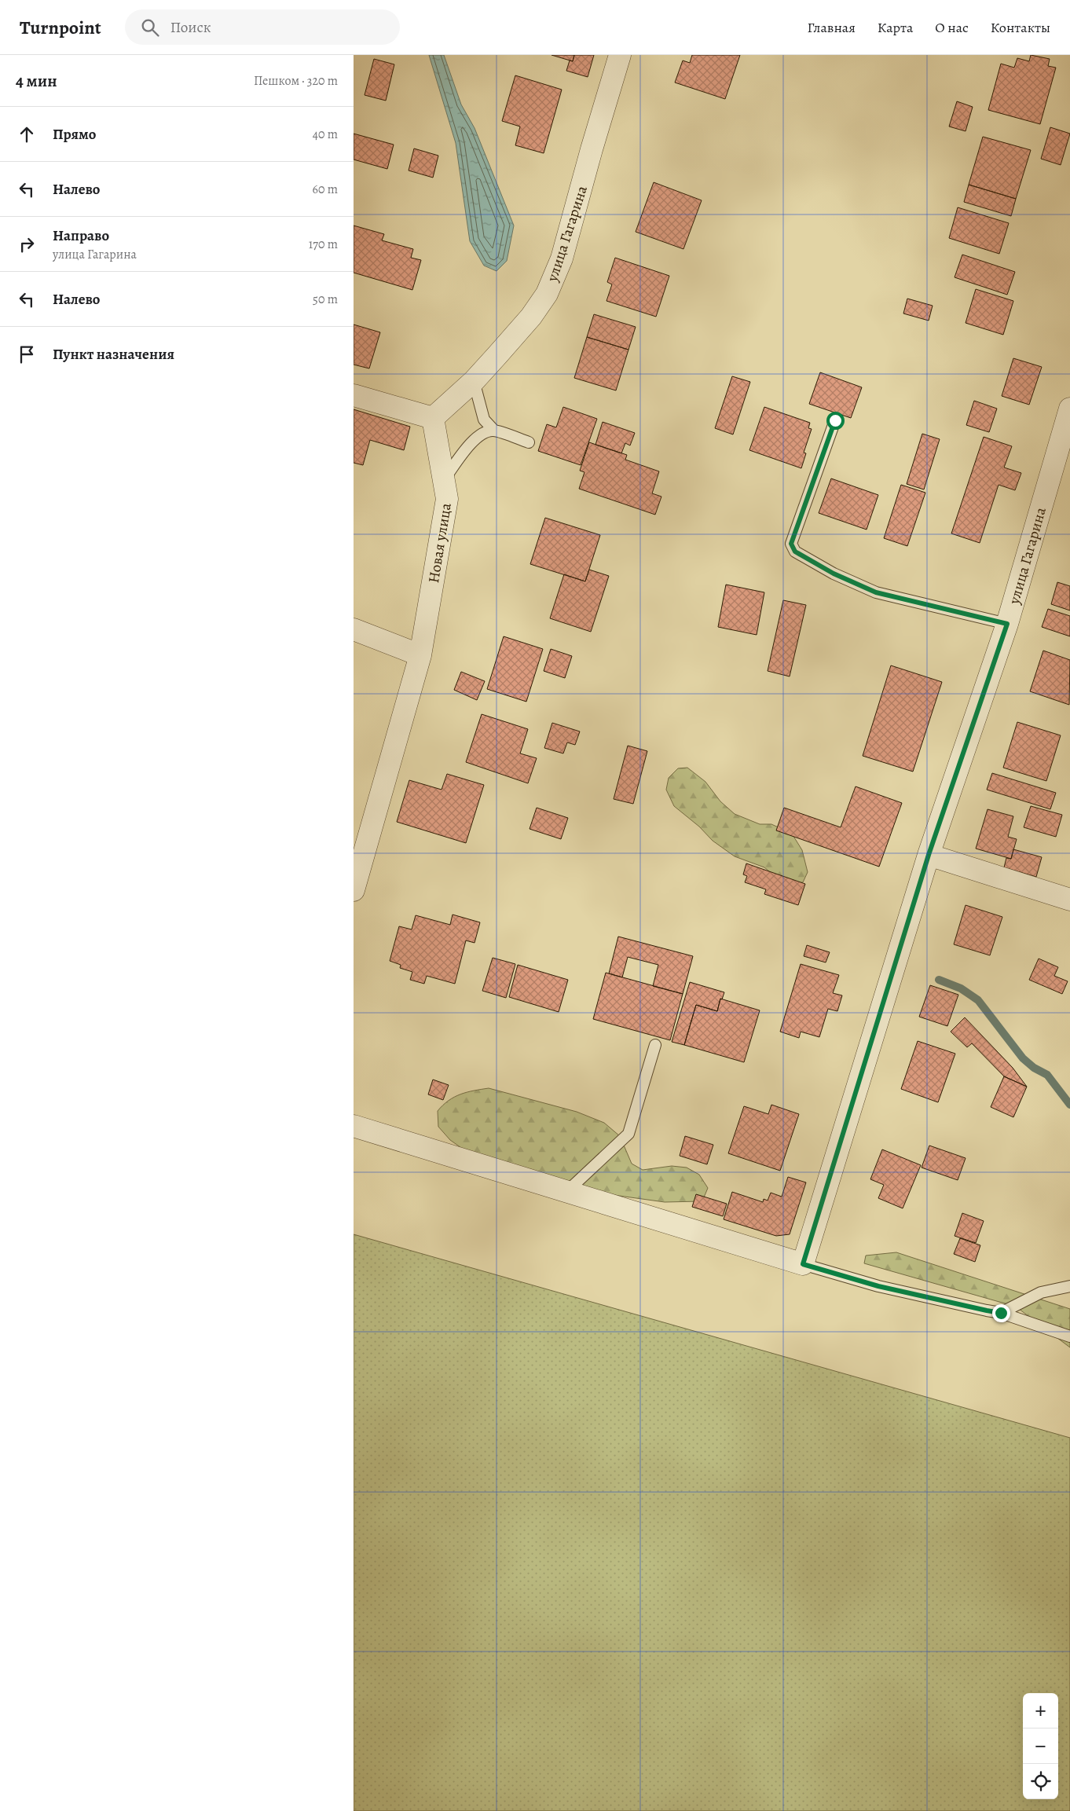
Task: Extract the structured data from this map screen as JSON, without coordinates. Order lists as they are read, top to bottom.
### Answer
{
  "streets": {
    "street": ["улица Гагарина", "Новая улица"]
  },
  "crossings": [
    ["улица Гагарина", "Новая улица"]
  ],
  "page": {
    "header": "Turnpoint",
    "search": "Поиск",
    "nav": [
      "Главная",
      "Карта",
      "О нас",
      "Контакты"
    ],
    "heading": ["4 мин", "Пешком · 320 m"],
    "list": [
      ["Прямо", "40 m"],
      ["Налево", "60 m"],
      ["Направо", "улица Гагарина", "170 m"],
      ["Налево", "50 m"],
      "Пункт назначения"
    ],
    "map_buttons": ["+", "−"]
  }
}
